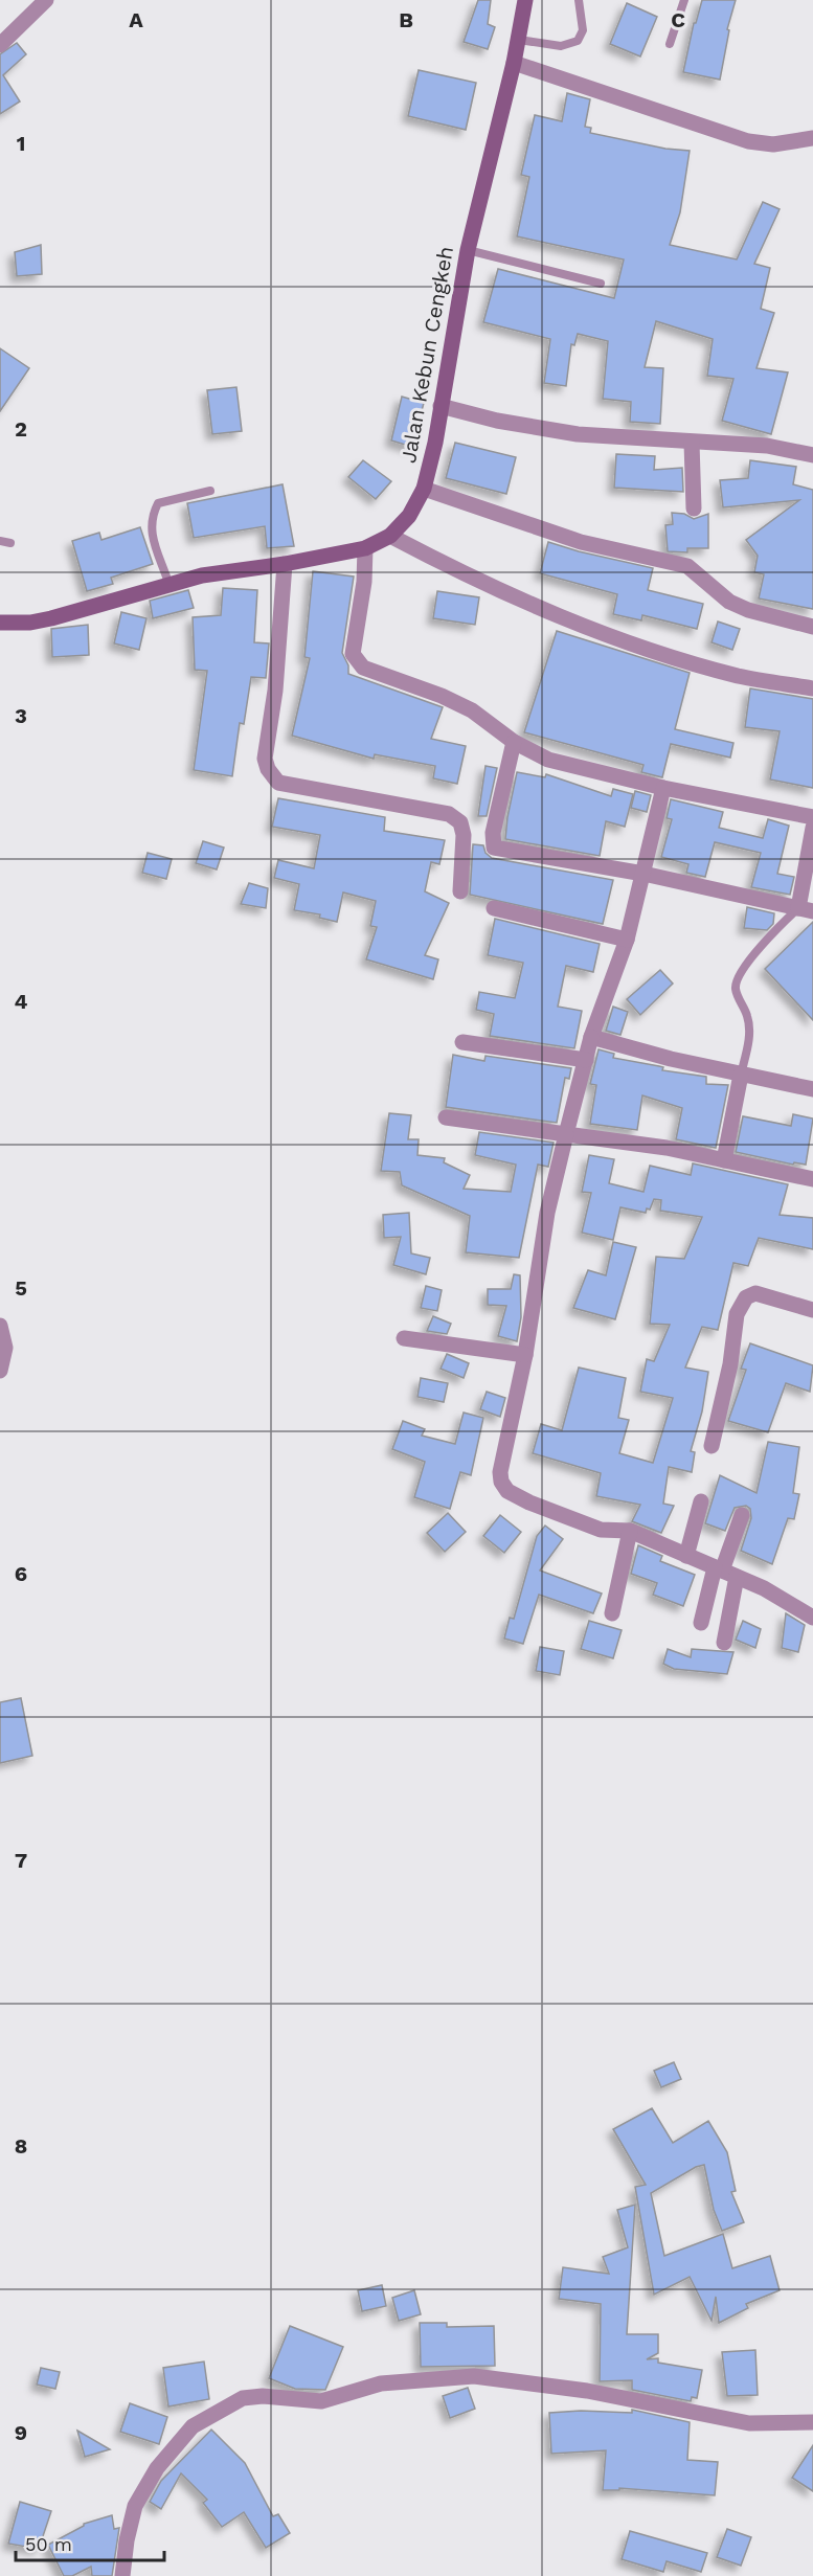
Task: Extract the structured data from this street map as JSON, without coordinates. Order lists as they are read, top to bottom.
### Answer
{
  "streets": {
    "street": ["Jalan Kebun Cengkeh"]
  },
  "scale_bar": "50 m",
  "grid": {
    "columns": ["A", "B", "C"],
    "rows": [
      "1",
      "2",
      "3",
      "4",
      "5",
      "6",
      "7",
      "8",
      "9"
    ]
  }
}
